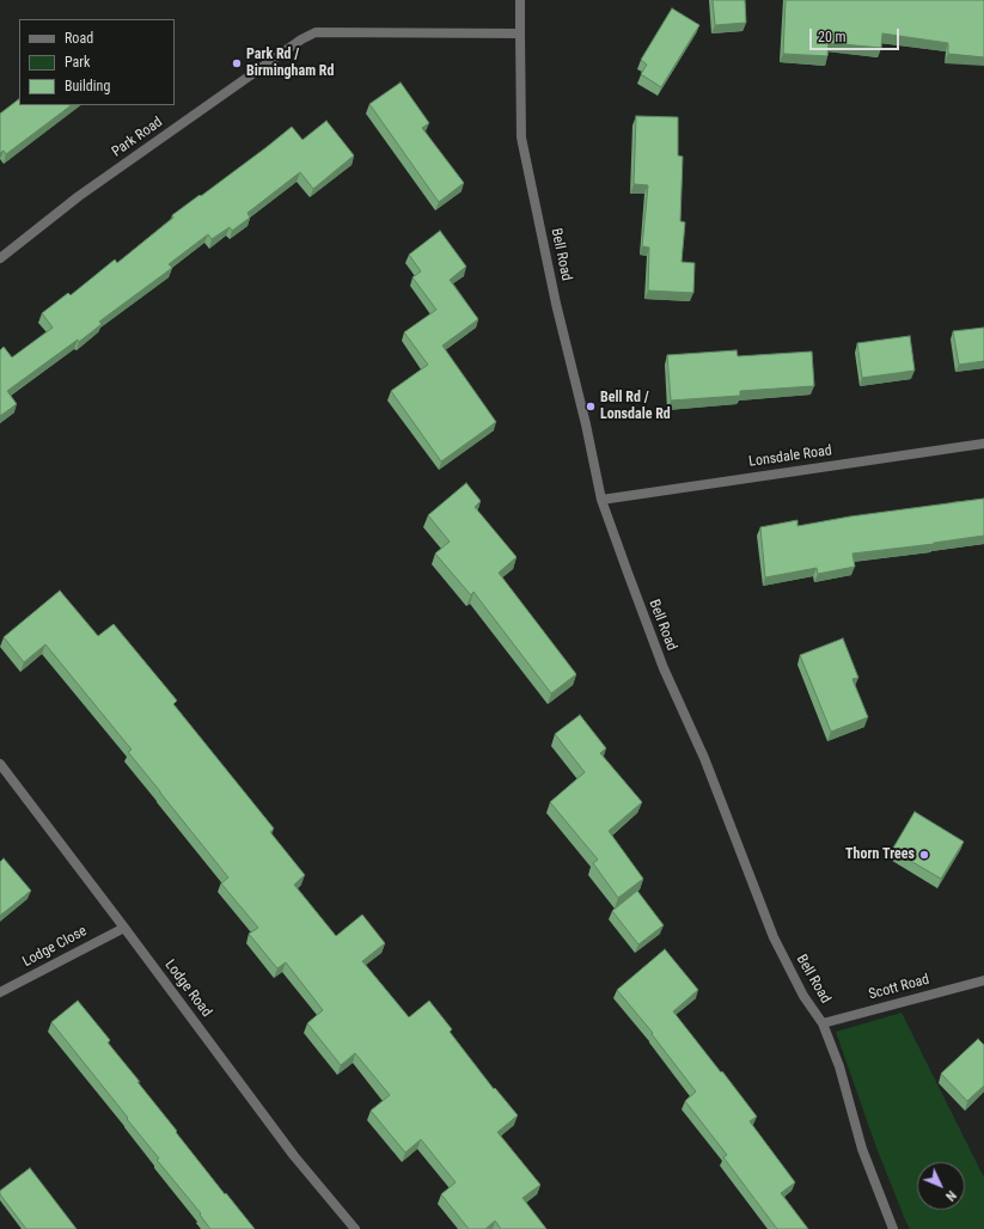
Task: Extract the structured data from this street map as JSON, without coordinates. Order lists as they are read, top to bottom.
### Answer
{
  "streets": {
    "street": [
      "Park Road",
      "Bell Road",
      "Lonsdale Road",
      "Lodge Close",
      "Scott Road",
      "Lodge Road"
    ]
  },
  "crossings": [
    ["Park Road", "Bell Road"],
    ["Bell Road", "Lonsdale Road"],
    ["Bell Road", "Scott Road"],
    ["Lodge Close", "Lodge Road"]
  ],
  "places": ["Park Rd / Birmingham Rd", "Bell Rd / Lonsdale Rd", "Thorn Trees"],
  "legend": ["Road", "Park", "Building"],
  "scale_bar": "20 m",
  "north": "bottom right"
}
